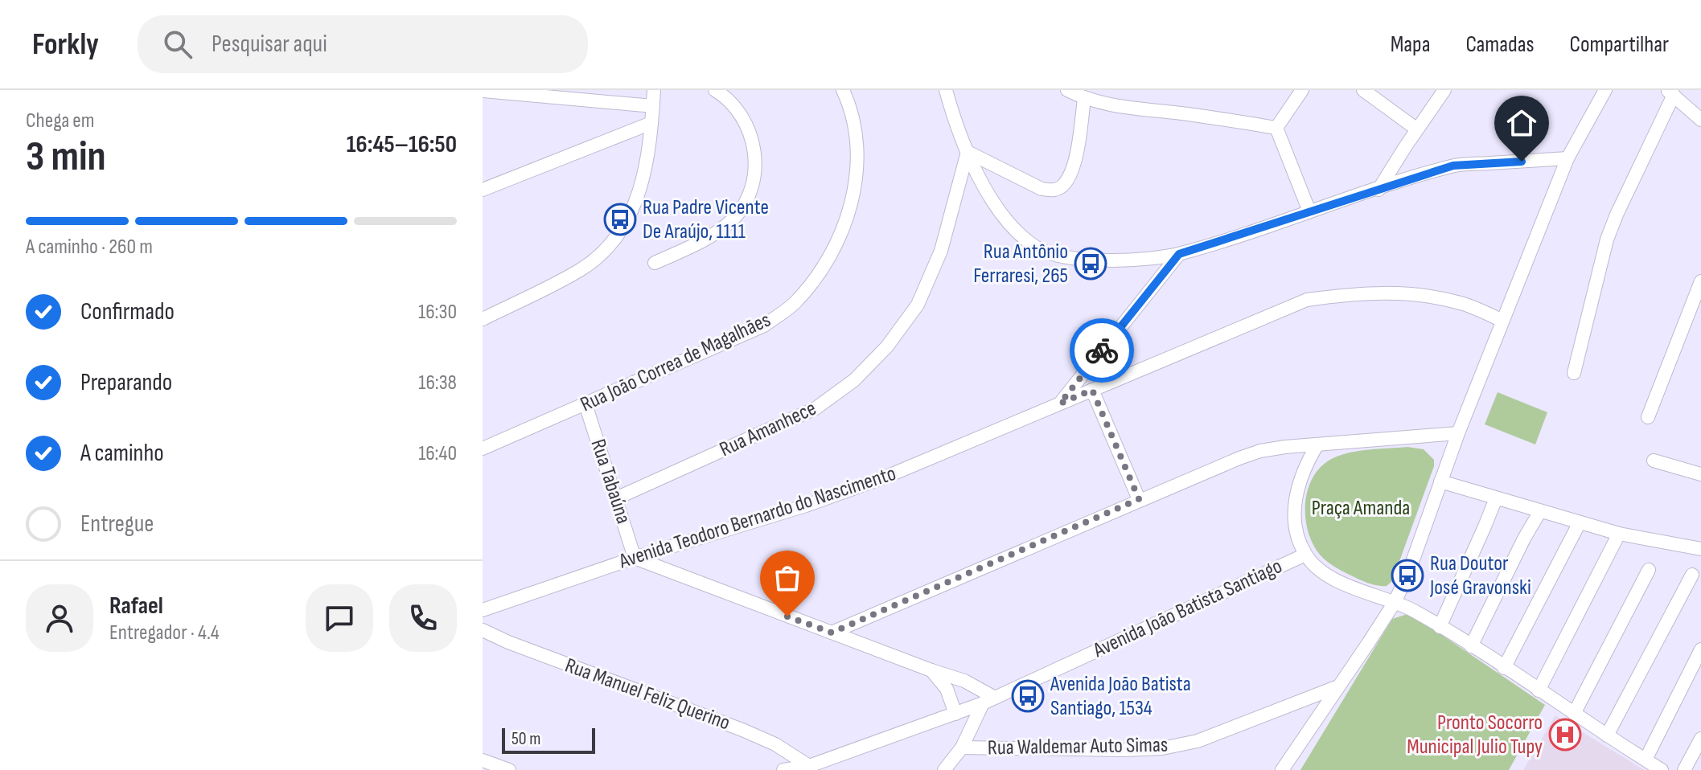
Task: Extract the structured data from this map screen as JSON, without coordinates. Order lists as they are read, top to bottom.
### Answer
{
  "streets": {
    "street": [
      "Rua João Correa de Magalhães",
      "Rua Amanhece",
      "Rua Tabaúna",
      "Avenida Teodoro Bernardo do Nascimento",
      "Avenida João Batista Santiago",
      "Rua Manuel Feliz Querino",
      "Rua Waldemar Auto Simas"
    ]
  },
  "crossings": [
    ["Rua João Correa de Magalhães", "Rua Tabaúna"],
    ["Rua Amanhece", "Rua Tabaúna"],
    ["Rua Tabaúna", "Avenida Teodoro Bernardo do Nascimento"],
    ["Avenida João Batista Santiago", "Rua Manuel Feliz Querino"]
  ],
  "parks": ["Praça Amanda"],
  "places": {
    "bus stop": [
      "Rua Padre Vicente De Araújo, 1111",
      "Rua Antônio Ferraresi, 265",
      "Rua Doutor José Gravonski",
      "Avenida João Batista Santiago, 1534"
    ],
    "hospital": ["Pronto Socorro Municipal Julio Tupy"]
  },
  "scale_bar": "50 m",
  "page": {
    "header": "Forkly",
    "search": "Pesquisar aqui",
    "nav": ["Mapa", "Camadas", "Compartilhar"],
    "heading": ["3 min", "Chega em", "16:45–16:50"],
    "panel": ["Rafael", "Entregador · 4.4"],
    "bar": "A caminho · 260 m",
    "list": [
      ["Confirmado", "16:30"],
      ["Preparando", "16:38"],
      ["A caminho", "16:40"],
      "Entregue"
    ],
    "scale": "50 m"
  }
}
